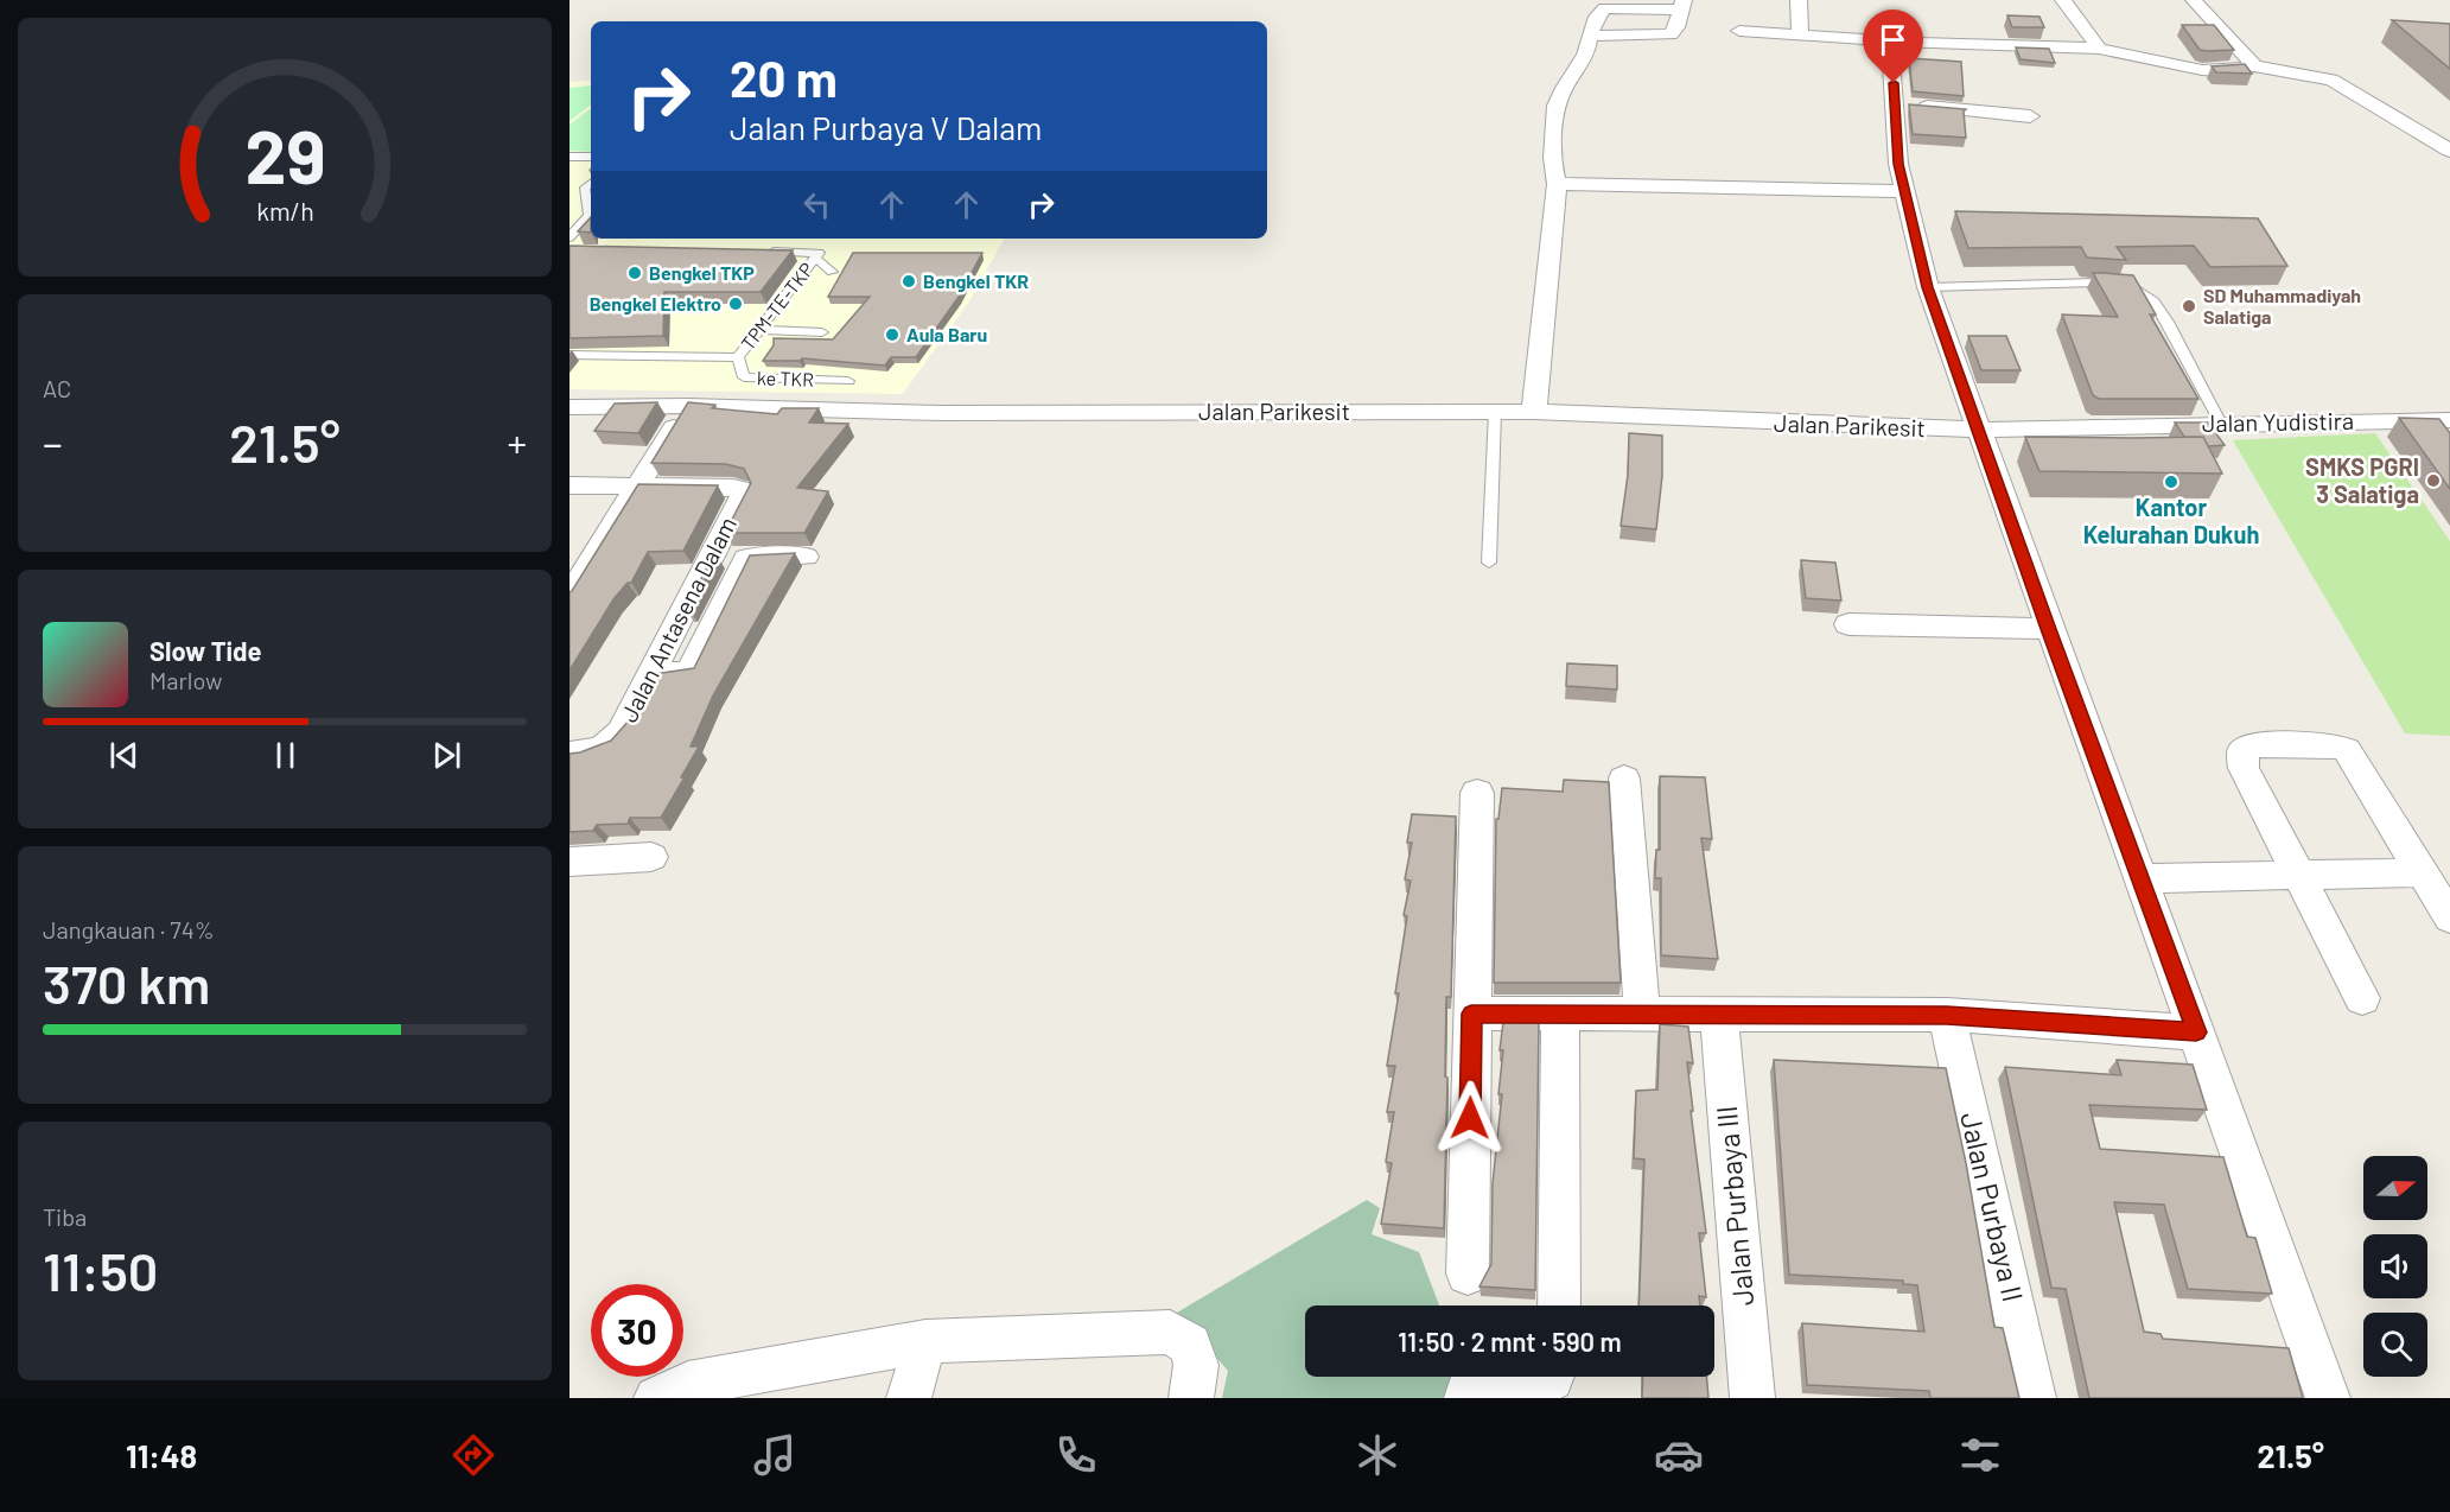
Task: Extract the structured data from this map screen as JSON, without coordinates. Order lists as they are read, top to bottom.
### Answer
{
  "streets": {
    "street": [
      "Jalan Parikesit",
      "Jalan Yudistira",
      "Jalan Antasena Dalam",
      "Jalan Purbaya III",
      "Jalan Purbaya II"
    ],
    "lane": ["TPM-TE-TKP", "ke TKR"]
  },
  "crossings": [
    ["TPM-TE-TKP", "ke TKR"],
    ["Jalan Parikesit", "Jalan Yudistira"]
  ],
  "places": [
    "Bengkel TKP",
    "Bengkel TKR",
    "Bengkel Elektro",
    "SD Muhammadiyah Salatiga",
    "Aula Baru",
    "SMKS PGRI 3 Salatiga",
    "Kantor Kelurahan Dukuh"
  ],
  "north": "right",
  "page": {
    "turn": ["20 m", "Jalan Purbaya V Dalam"],
    "tile": [
      "AC",
      ["Jangkauan · 74%", "370 km"],
      ["Tiba", "11:50"]
    ],
    "heat": ["−", "21.5°", "+"],
    "song": ["Slow Tide", "Marlow"],
    "limit": "30",
    "trip": "11:50 · 2 mnt · 590 m",
    "tabs": ["11:48", "21.5°"],
    "gauge": ["29", "km/h"]
  }
}
